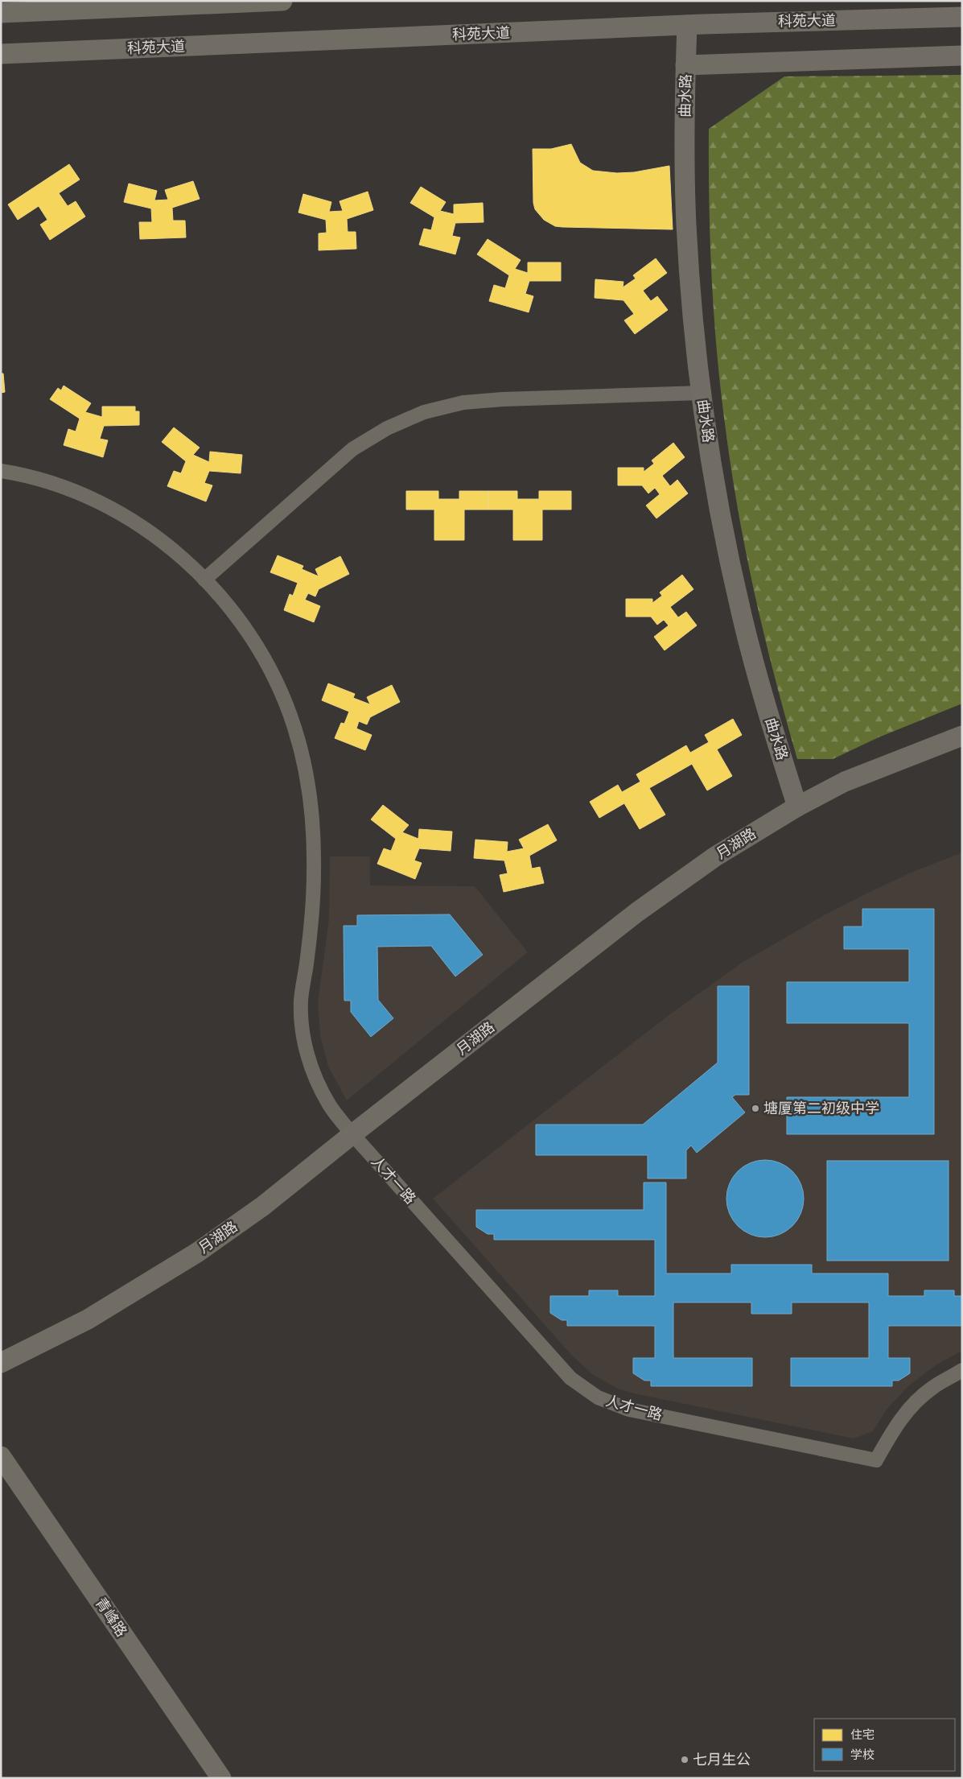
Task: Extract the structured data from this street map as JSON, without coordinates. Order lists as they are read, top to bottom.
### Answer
{
  "streets": {
    "street": [
      "科苑大道",
      "曲水路",
      "月湖路",
      "人才一路",
      "青峰路"
    ]
  },
  "crossings": [
    ["科苑大道", "曲水路"],
    ["曲水路", "月湖路"],
    ["月湖路", "人才一路"]
  ],
  "places": ["塘厦第二初级中学", "七月生公"],
  "legend": ["住宅", "学校"]
}
